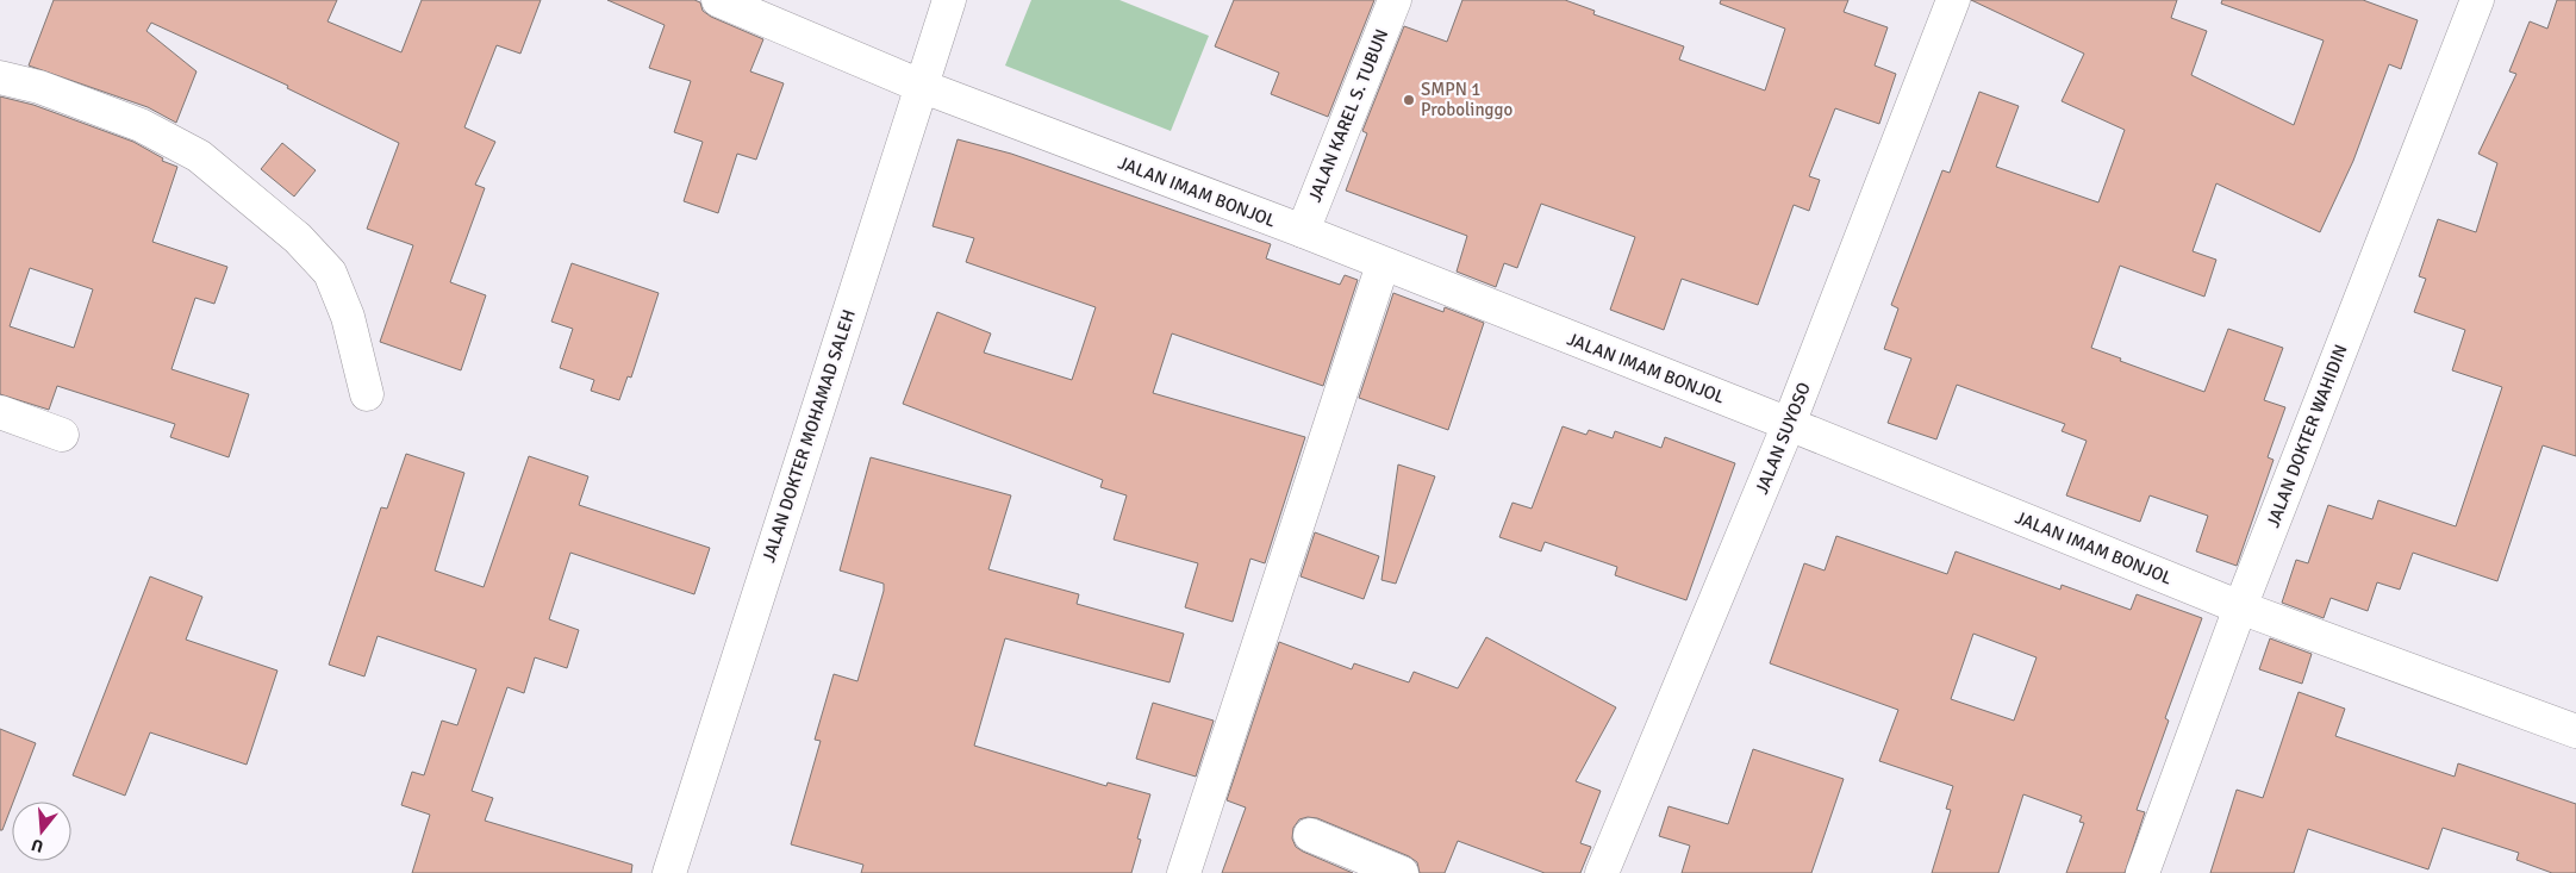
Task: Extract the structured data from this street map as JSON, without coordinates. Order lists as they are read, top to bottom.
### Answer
{
  "streets": {
    "street": [
      "JALAN KAREL S. TUBUN",
      "JALAN IMAM BONJOL",
      "JALAN DOKTER MOHAMAD SALEH",
      "JALAN DOKTER WAHIDIN",
      "JALAN SUYOSO"
    ]
  },
  "crossings": [
    ["JALAN KAREL S. TUBUN", "JALAN IMAM BONJOL"],
    ["JALAN IMAM BONJOL", "JALAN DOKTER MOHAMAD SALEH"],
    ["JALAN IMAM BONJOL", "JALAN DOKTER WAHIDIN"],
    ["JALAN IMAM BONJOL", "JALAN SUYOSO"]
  ],
  "places": ["SMPN 1 Probolinggo"],
  "north": "bottom"
}
